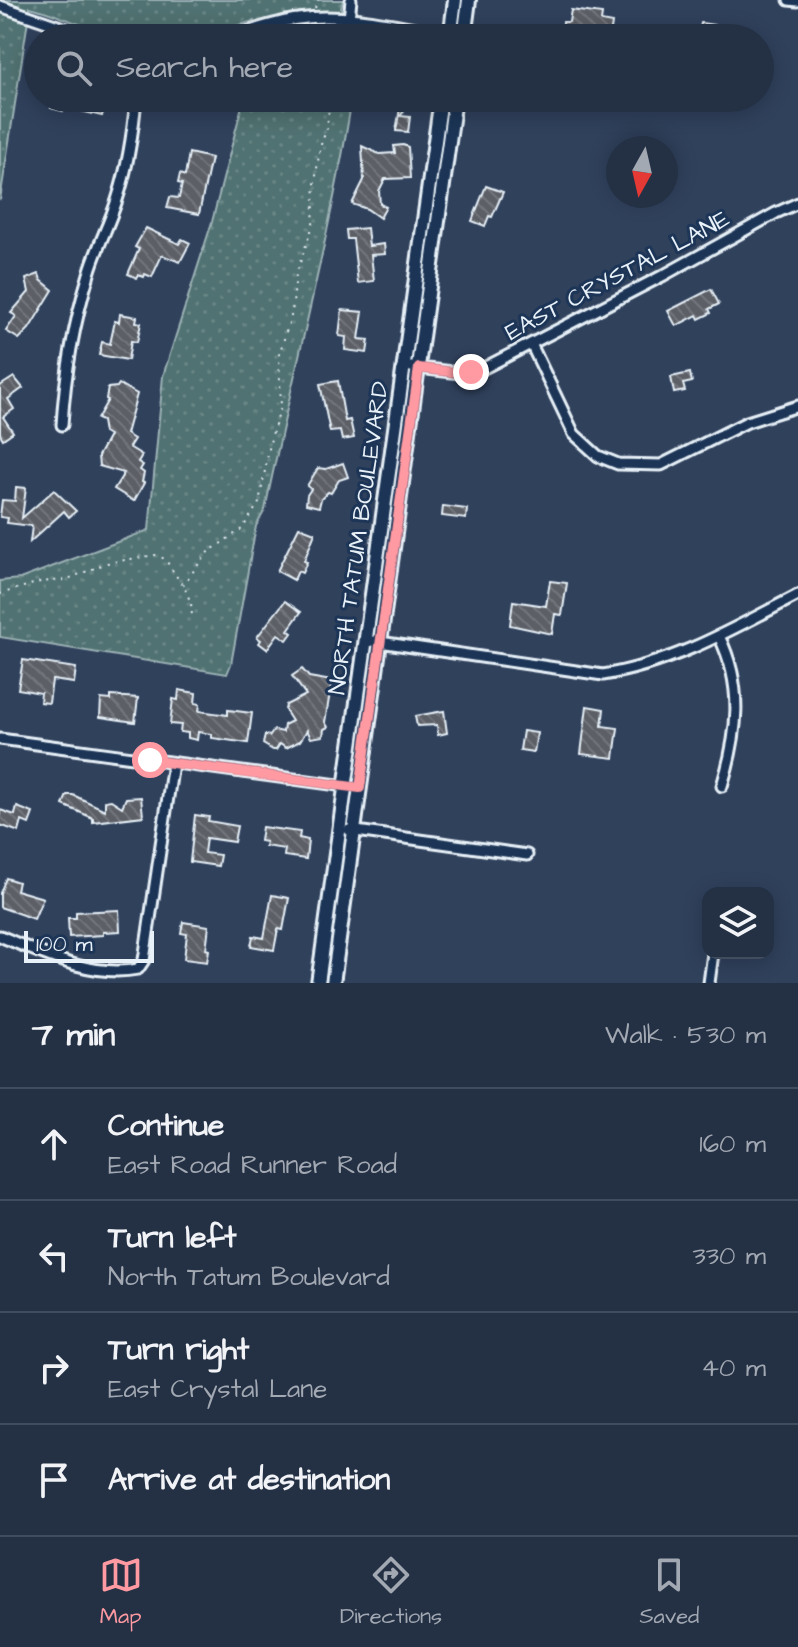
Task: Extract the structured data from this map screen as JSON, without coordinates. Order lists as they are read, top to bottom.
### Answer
{
  "streets": {
    "main road": ["NORTH TATUM BOULEVARD"],
    "street": ["EAST CRYSTAL LANE"]
  },
  "crossings": [
    ["EAST CRYSTAL LANE", "NORTH TATUM BOULEVARD"]
  ],
  "scale_bar": "100 m",
  "north": "bottom",
  "page": {
    "search": "Search here",
    "scale": "100 m",
    "heading": ["7 min", "Walk · 530 m"],
    "list": [
      ["Continue", "East Road Runner Road", "160 m"],
      ["Turn left", "North Tatum Boulevard", "330 m"],
      ["Turn right", "East Crystal Lane", "40 m"],
      "Arrive at destination"
    ],
    "nav": ["Map", "Directions", "Saved"]
  }
}
